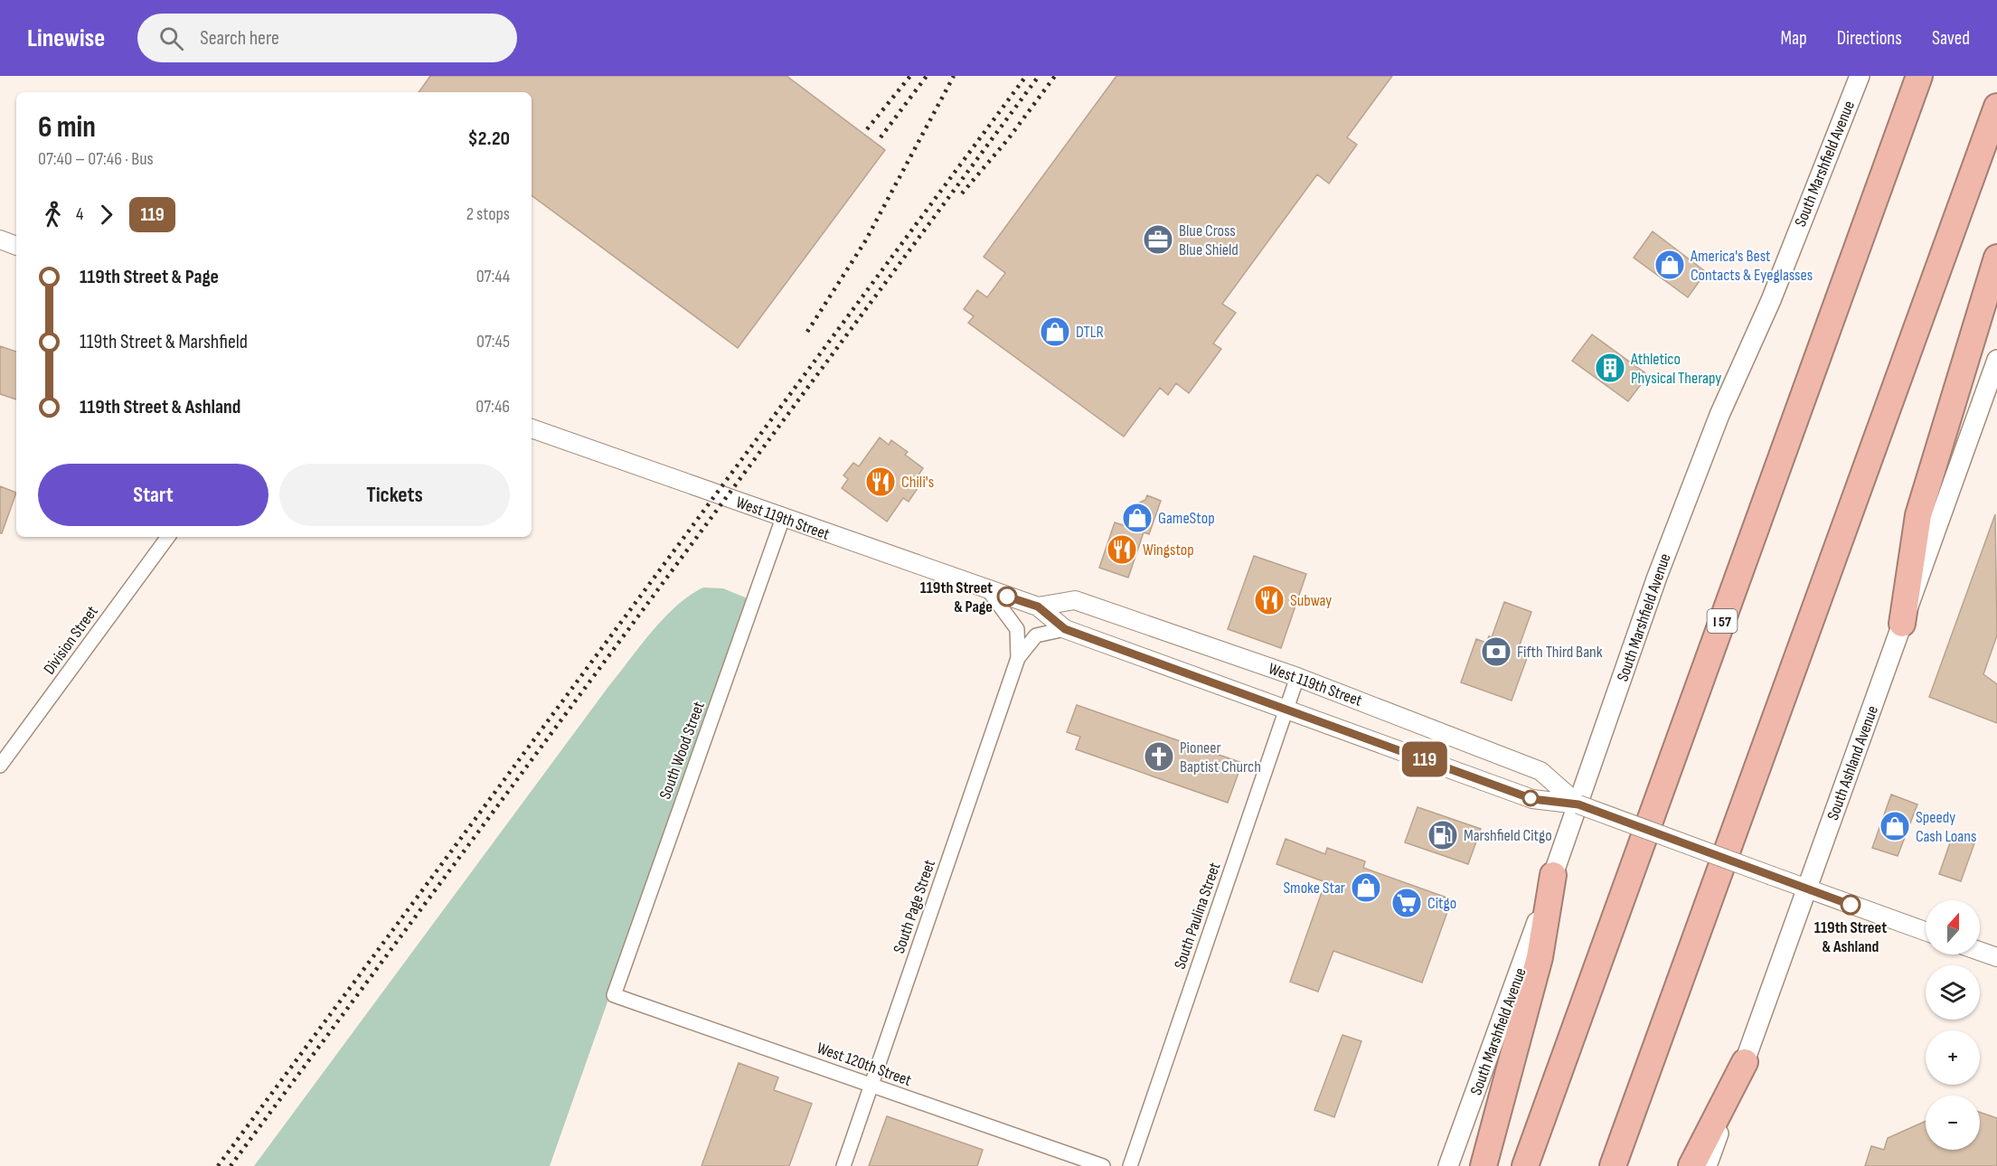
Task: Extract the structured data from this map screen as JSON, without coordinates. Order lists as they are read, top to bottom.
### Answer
{
  "streets": {
    "highway": ["I 57"],
    "main road": ["South Marshfield Avenue", "South Ashland Avenue"],
    "street": [
      "West 119th Street",
      "Division Street",
      "South Wood Street",
      "South Page Street",
      "South Paulina Street",
      "West 120th Street"
    ]
  },
  "crossings": [
    ["South Marshfield Avenue", "West 119th Street"],
    ["West 119th Street", "South Wood Street"],
    ["West 119th Street", "South Ashland Avenue"],
    ["West 119th Street", "South Page Street"],
    ["West 119th Street", "South Paulina Street"],
    ["South Wood Street", "West 120th Street"],
    ["South Page Street", "West 120th Street"]
  ],
  "places": {
    "office": ["Blue Cross Blue Shield"],
    "shop": [
      "America's Best Contacts & Eyeglasses",
      "DTLR",
      "GameStop",
      "Speedy Cash Loans",
      "Smoke Star"
    ],
    "building": ["Athletico Physical Therapy"],
    "restaurant": ["Chili's", "Wingstop", "Subway"],
    "other": ["119th Street & Page", "119th Street & Ashland"],
    "bank": ["Fifth Third Bank"],
    "church": ["Pioneer Baptist Church"],
    "fuel station": ["Marshfield Citgo"],
    "supermarket": ["Citgo"]
  },
  "lines": ["bus line 119"],
  "north": "top",
  "page": {
    "header": "Linewise",
    "search": "Search here",
    "nav": ["Map", "Directions", "Saved"],
    "on_map": "119",
    "heading": ["6 min", "07:40 – 07:46 · Bus", "$2.20"],
    "legs": ["4", "119", "2 stops"],
    "list": [
      {
        "name": "119th Street & Page",
        "value": "07:44"
      },
      {
        "name": "119th Street & Marshfield",
        "value": "07:45"
      },
      {
        "name": "119th Street & Ashland",
        "value": "07:46"
      }
    ],
    "buttons": ["Start", "Tickets"],
    "map_buttons": ["+", "−"]
  }
}
